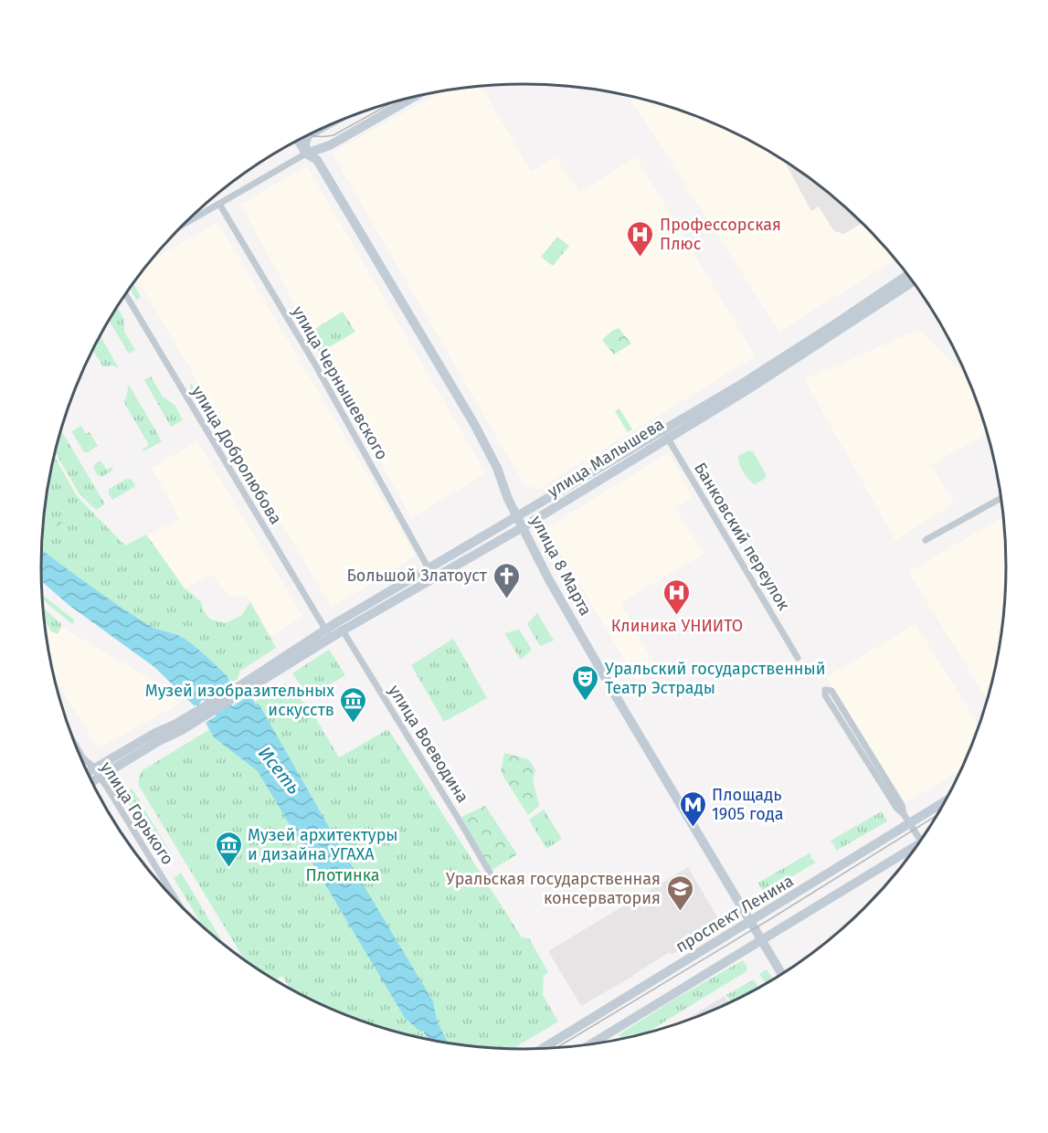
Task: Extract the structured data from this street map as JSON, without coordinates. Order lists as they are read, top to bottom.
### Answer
{
  "streets": {
    "main road": ["улица Малышева", "улица 8 Марта", "проспект Ленина"],
    "street": [
      "улица Чернышевского",
      "улица Добролюбова",
      "Банковский переулок",
      "улица Воеводина",
      "улица Горького"
    ]
  },
  "crossings": [
    ["улица Чернышевского", "улица Малышева"],
    ["улица Добролюбова", "улица Малышева"],
    ["улица Малышева", "Банковский переулок"],
    ["улица Малышева", "улица 8 Марта"],
    ["улица Малышева", "улица Воеводина"],
    ["улица Малышева", "улица Горького"],
    ["улица 8 Марта", "проспект Ленина"]
  ],
  "water": ["Исеть"],
  "parks": ["Плотинка"],
  "places": {
    "hospital": ["Профессорская Плюс", "Клиника УНИИТО"],
    "church": ["Большой Златоуст"],
    "theatre": ["Уральский государственный Театр Эстрады"],
    "museum": ["Музей изобразительных искусств", "Музей архитектуры и дизайна УГАХА"],
    "metro station": ["Площадь 1905 года"],
    "school or university": ["Уральская государственная консерватория"]
  }
}
